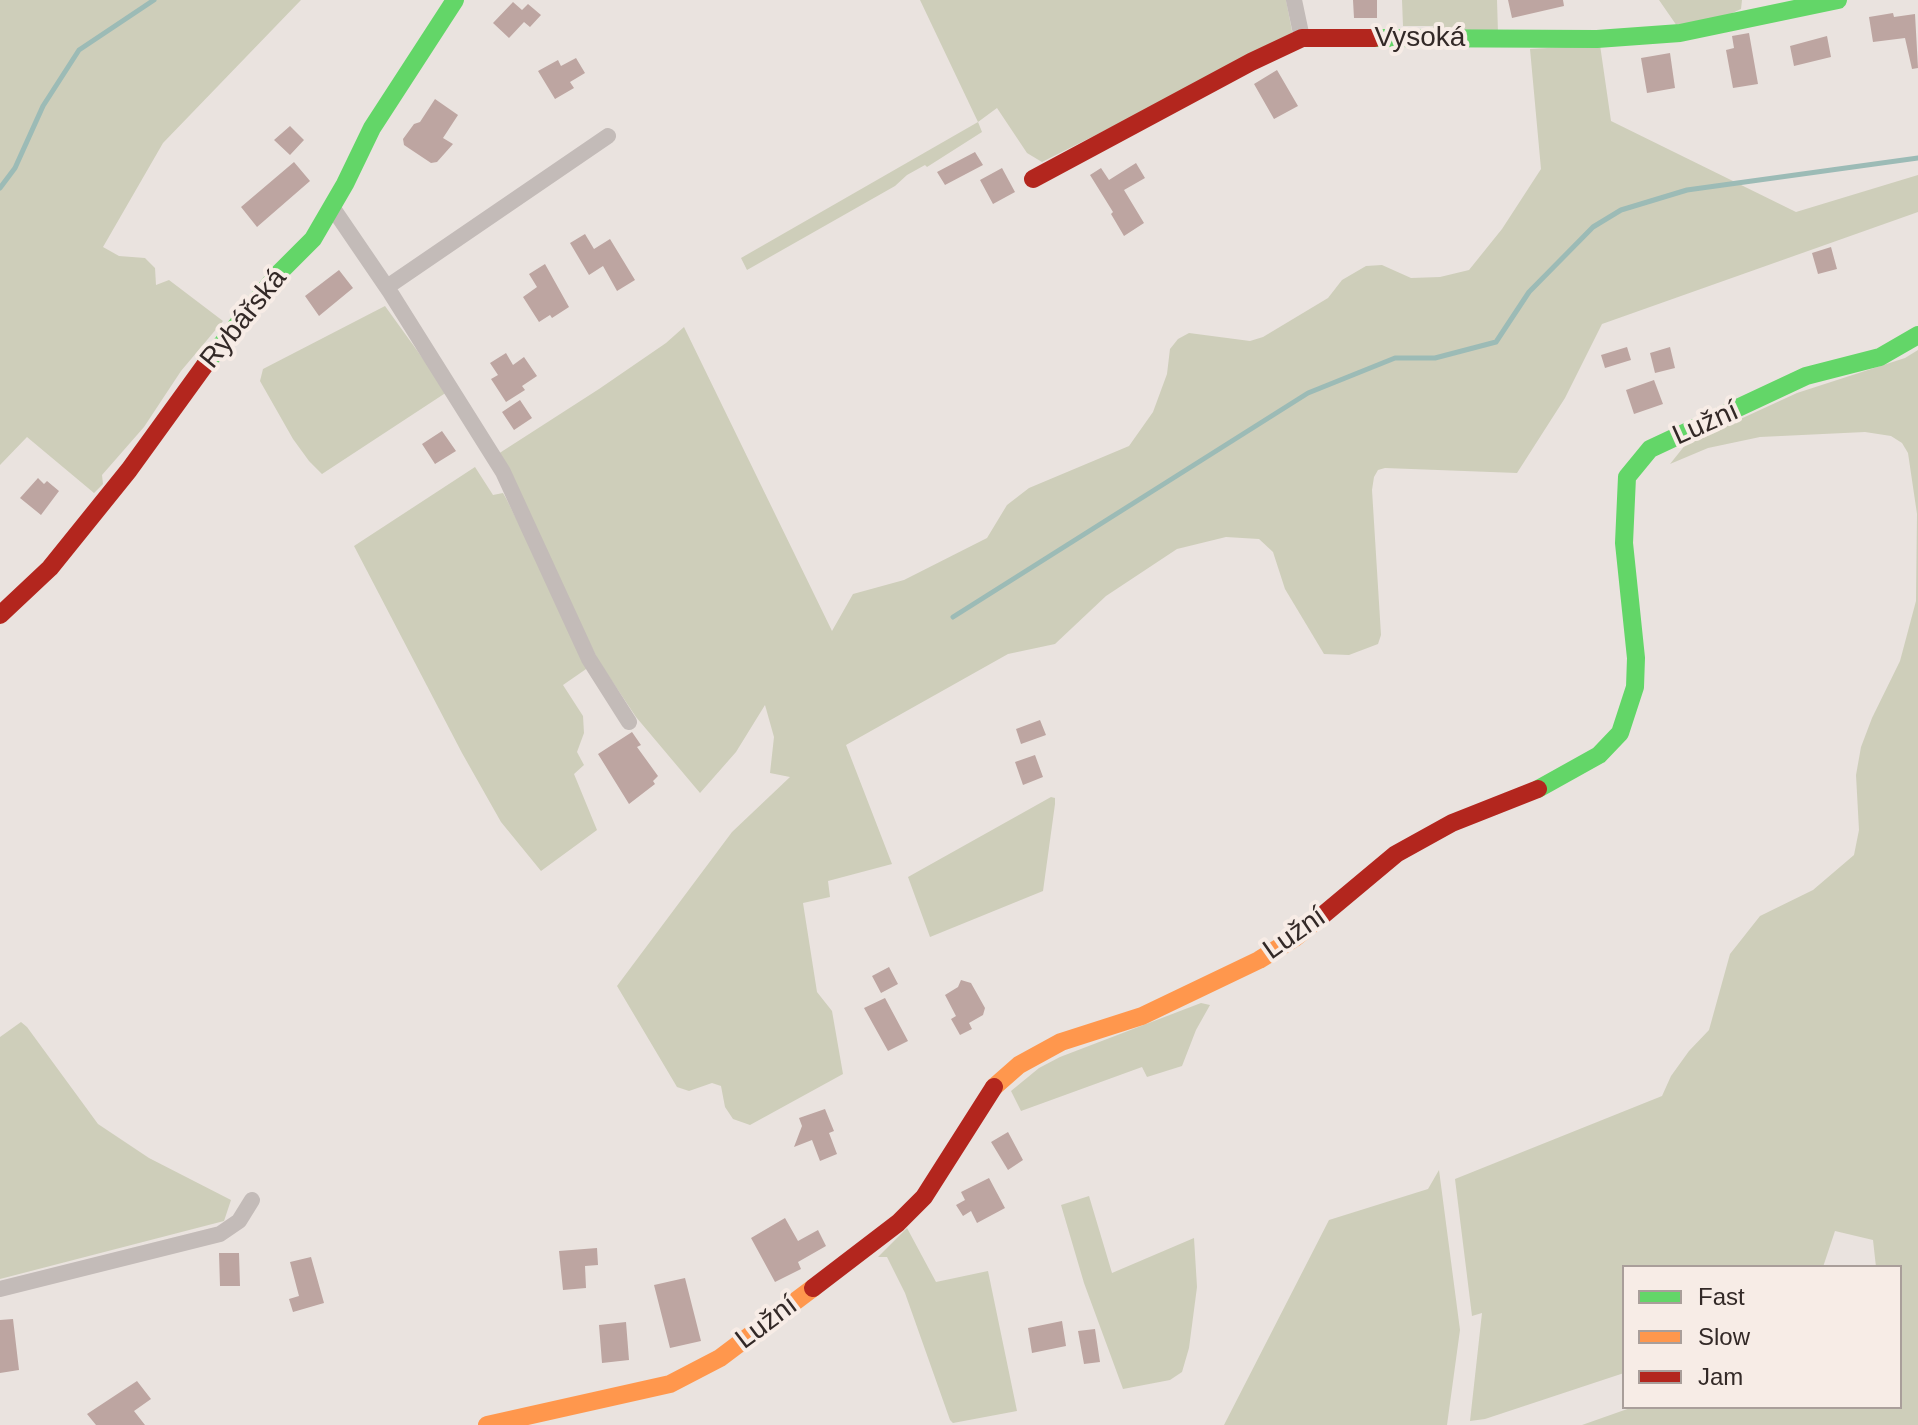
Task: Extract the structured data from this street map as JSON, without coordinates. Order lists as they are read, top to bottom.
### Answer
{
  "streets": {
    "street": ["Vysoká", "Rybářská", "Lužní"]
  },
  "legend": ["Fast", "Slow", "Jam"]
}
